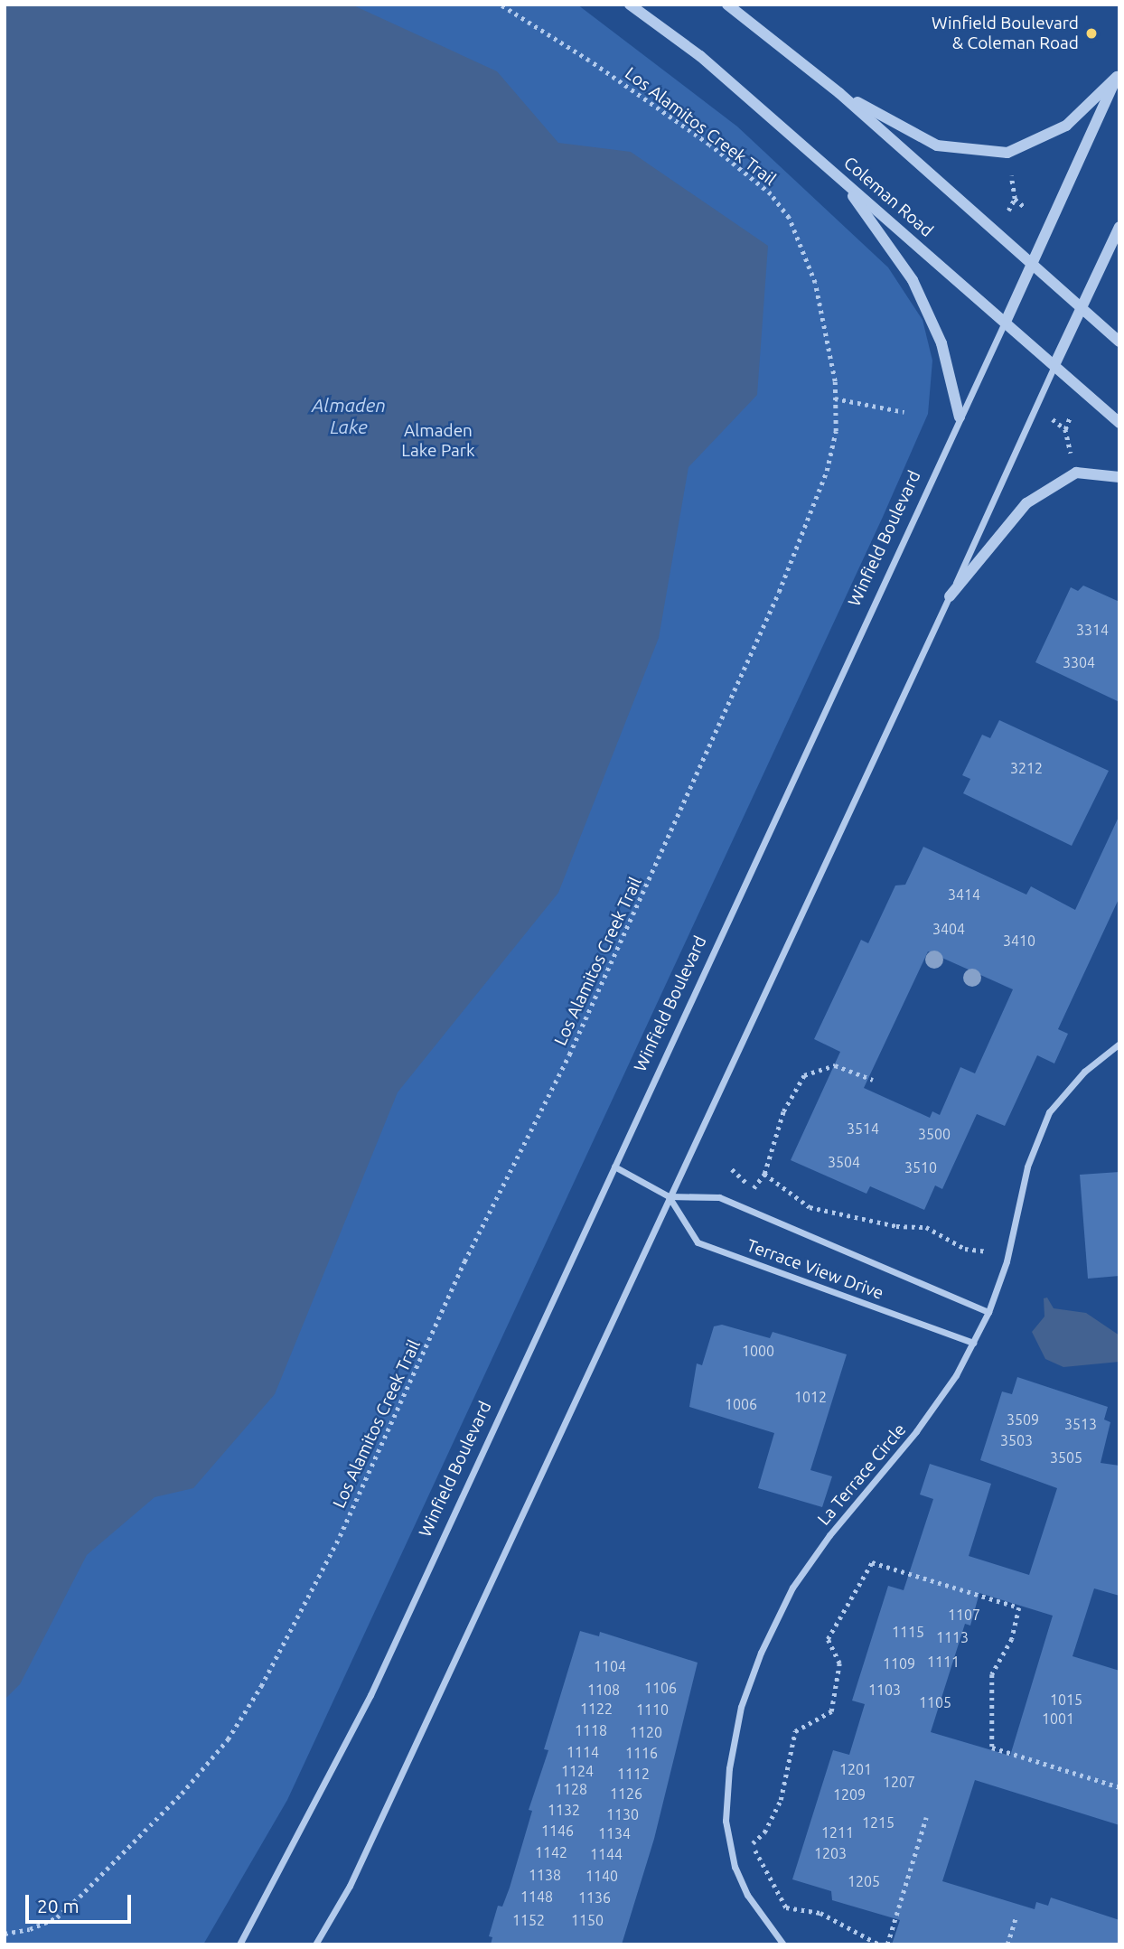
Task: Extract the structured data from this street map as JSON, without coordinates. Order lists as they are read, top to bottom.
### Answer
{
  "streets": {
    "street": [
      "Coleman Road",
      "Winfield Boulevard",
      "Terrace View Drive",
      "La Terrace Circle"
    ],
    "path": ["Los Alamitos Creek Trail"]
  },
  "crossings": [
    ["Coleman Road", "Winfield Boulevard"],
    ["Winfield Boulevard", "Terrace View Drive"],
    ["Terrace View Drive", "La Terrace Circle"]
  ],
  "water": ["Almaden Lake"],
  "parks": ["Almaden Lake Park"],
  "places": ["Winfield Boulevard & Coleman Road"],
  "house_numbers": [
    "3314",
    "3304",
    "3212",
    "3414",
    "3404",
    "3410",
    "3514",
    "3500",
    "3504",
    "3510",
    "1000",
    "1012",
    "1006",
    "3509",
    "3513",
    "3503",
    "3505",
    "1107",
    "1115",
    "1113",
    "1111",
    "1109",
    "1104",
    "1106",
    "1108",
    "1103",
    "1015",
    "1105",
    "1122",
    "1110",
    "1001",
    "1118",
    "1120",
    "1114",
    "1116",
    "1201",
    "1124",
    "1112",
    "1207",
    "1128",
    "1126",
    "1209",
    "1132",
    "1130",
    "1215",
    "1146",
    "1211",
    "1134",
    "1142",
    "1203",
    "1144",
    "1138",
    "1140",
    "1205",
    "1148",
    "1136",
    "1152",
    "1150"
  ],
  "scale_bar": "20 m"
}
